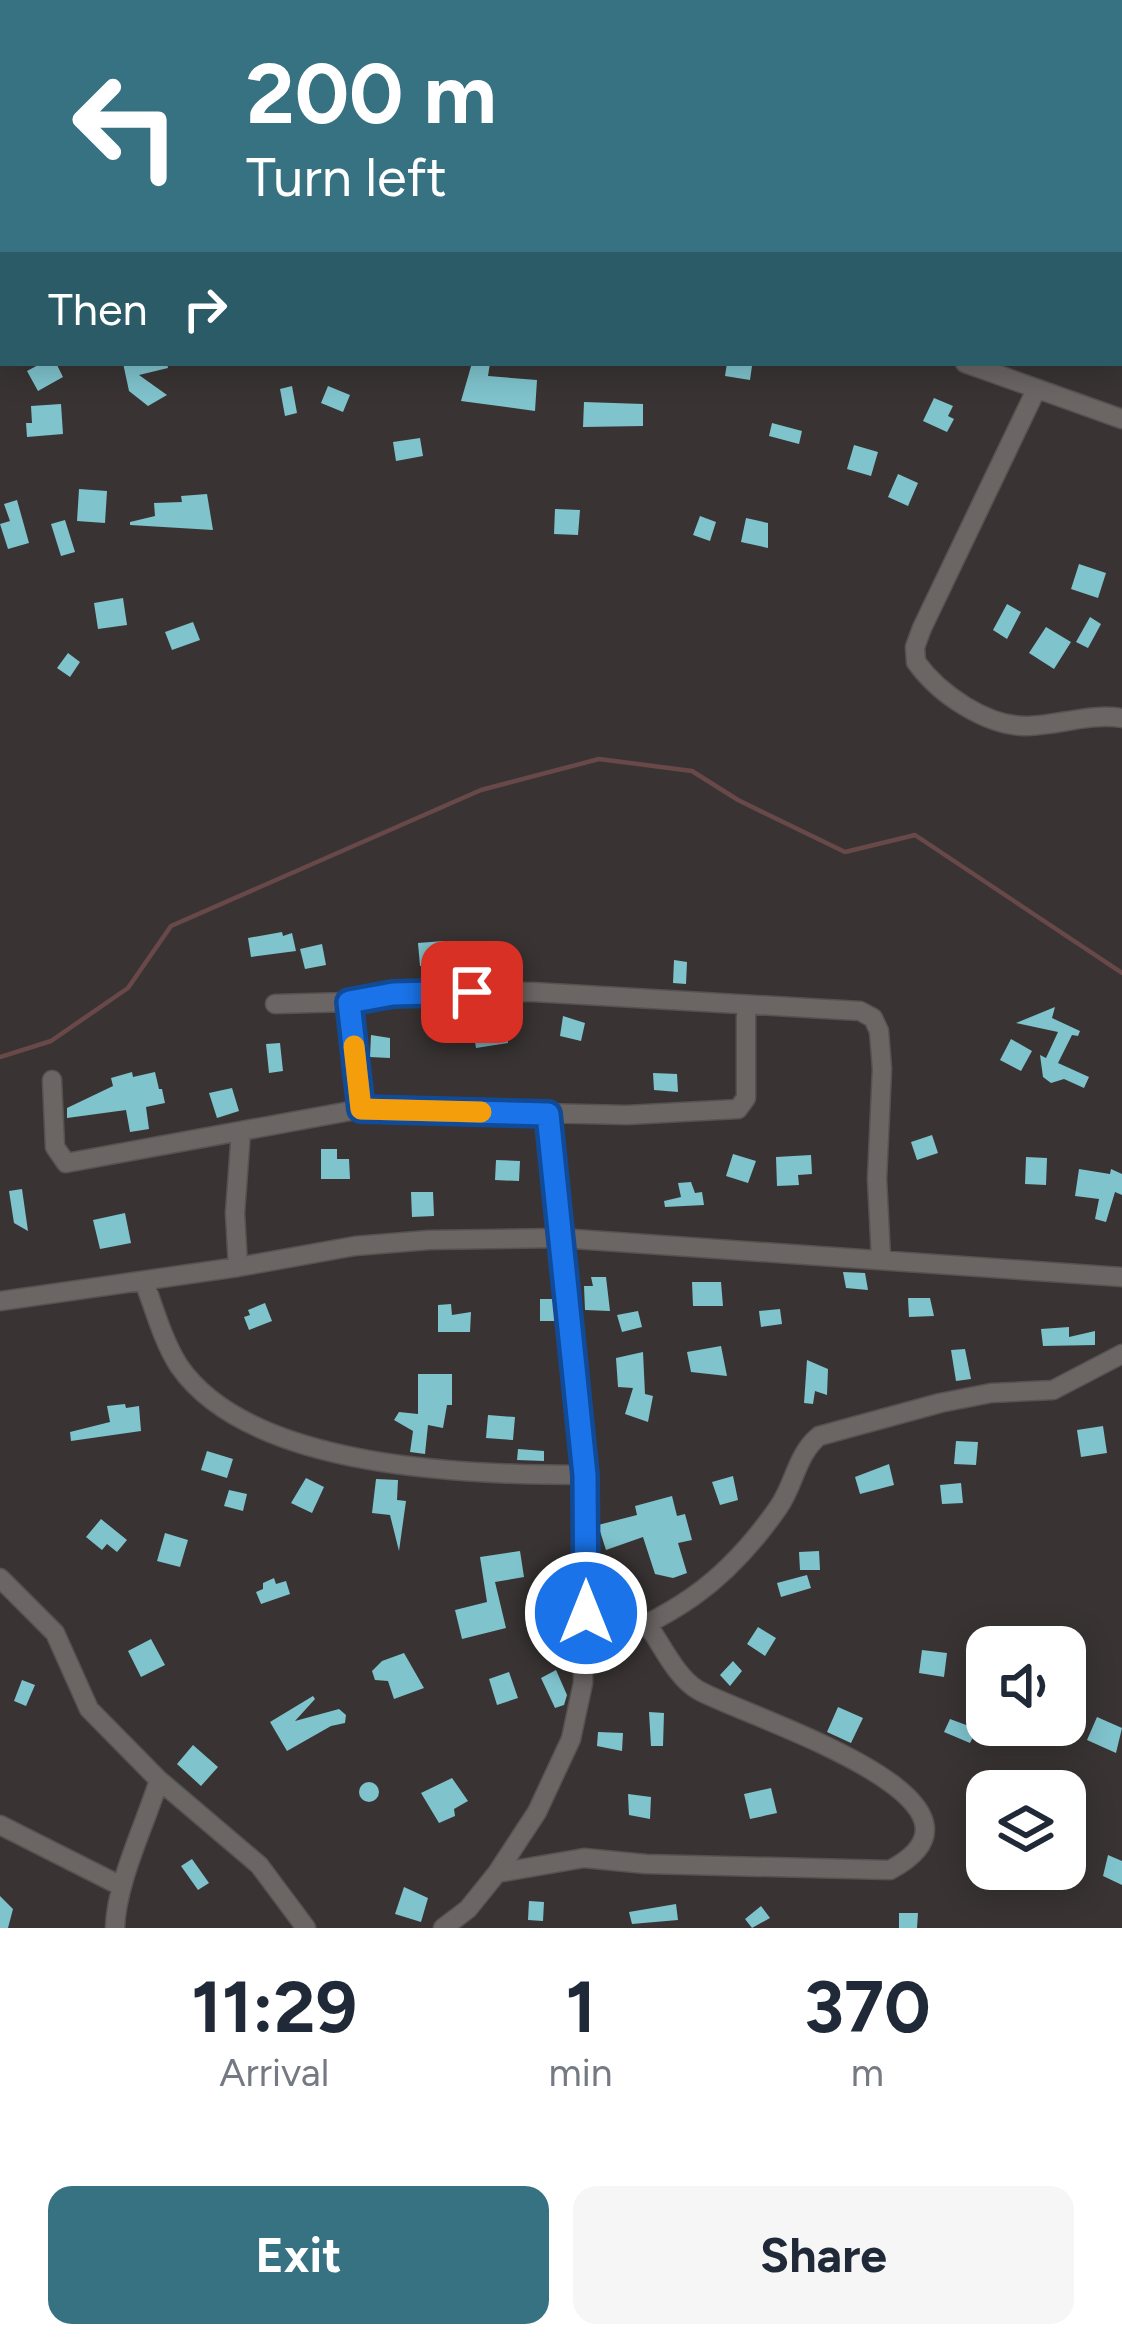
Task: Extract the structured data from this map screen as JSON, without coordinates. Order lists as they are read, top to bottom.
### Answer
{
  "page": {
    "turn": ["200 m", "Turn left"],
    "then": "Then",
    "eta": [
      "11:29",
      "Arrival",
      "1",
      "min",
      "370",
      "m"
    ],
    "buttons": ["Exit", "Share"]
  }
}
